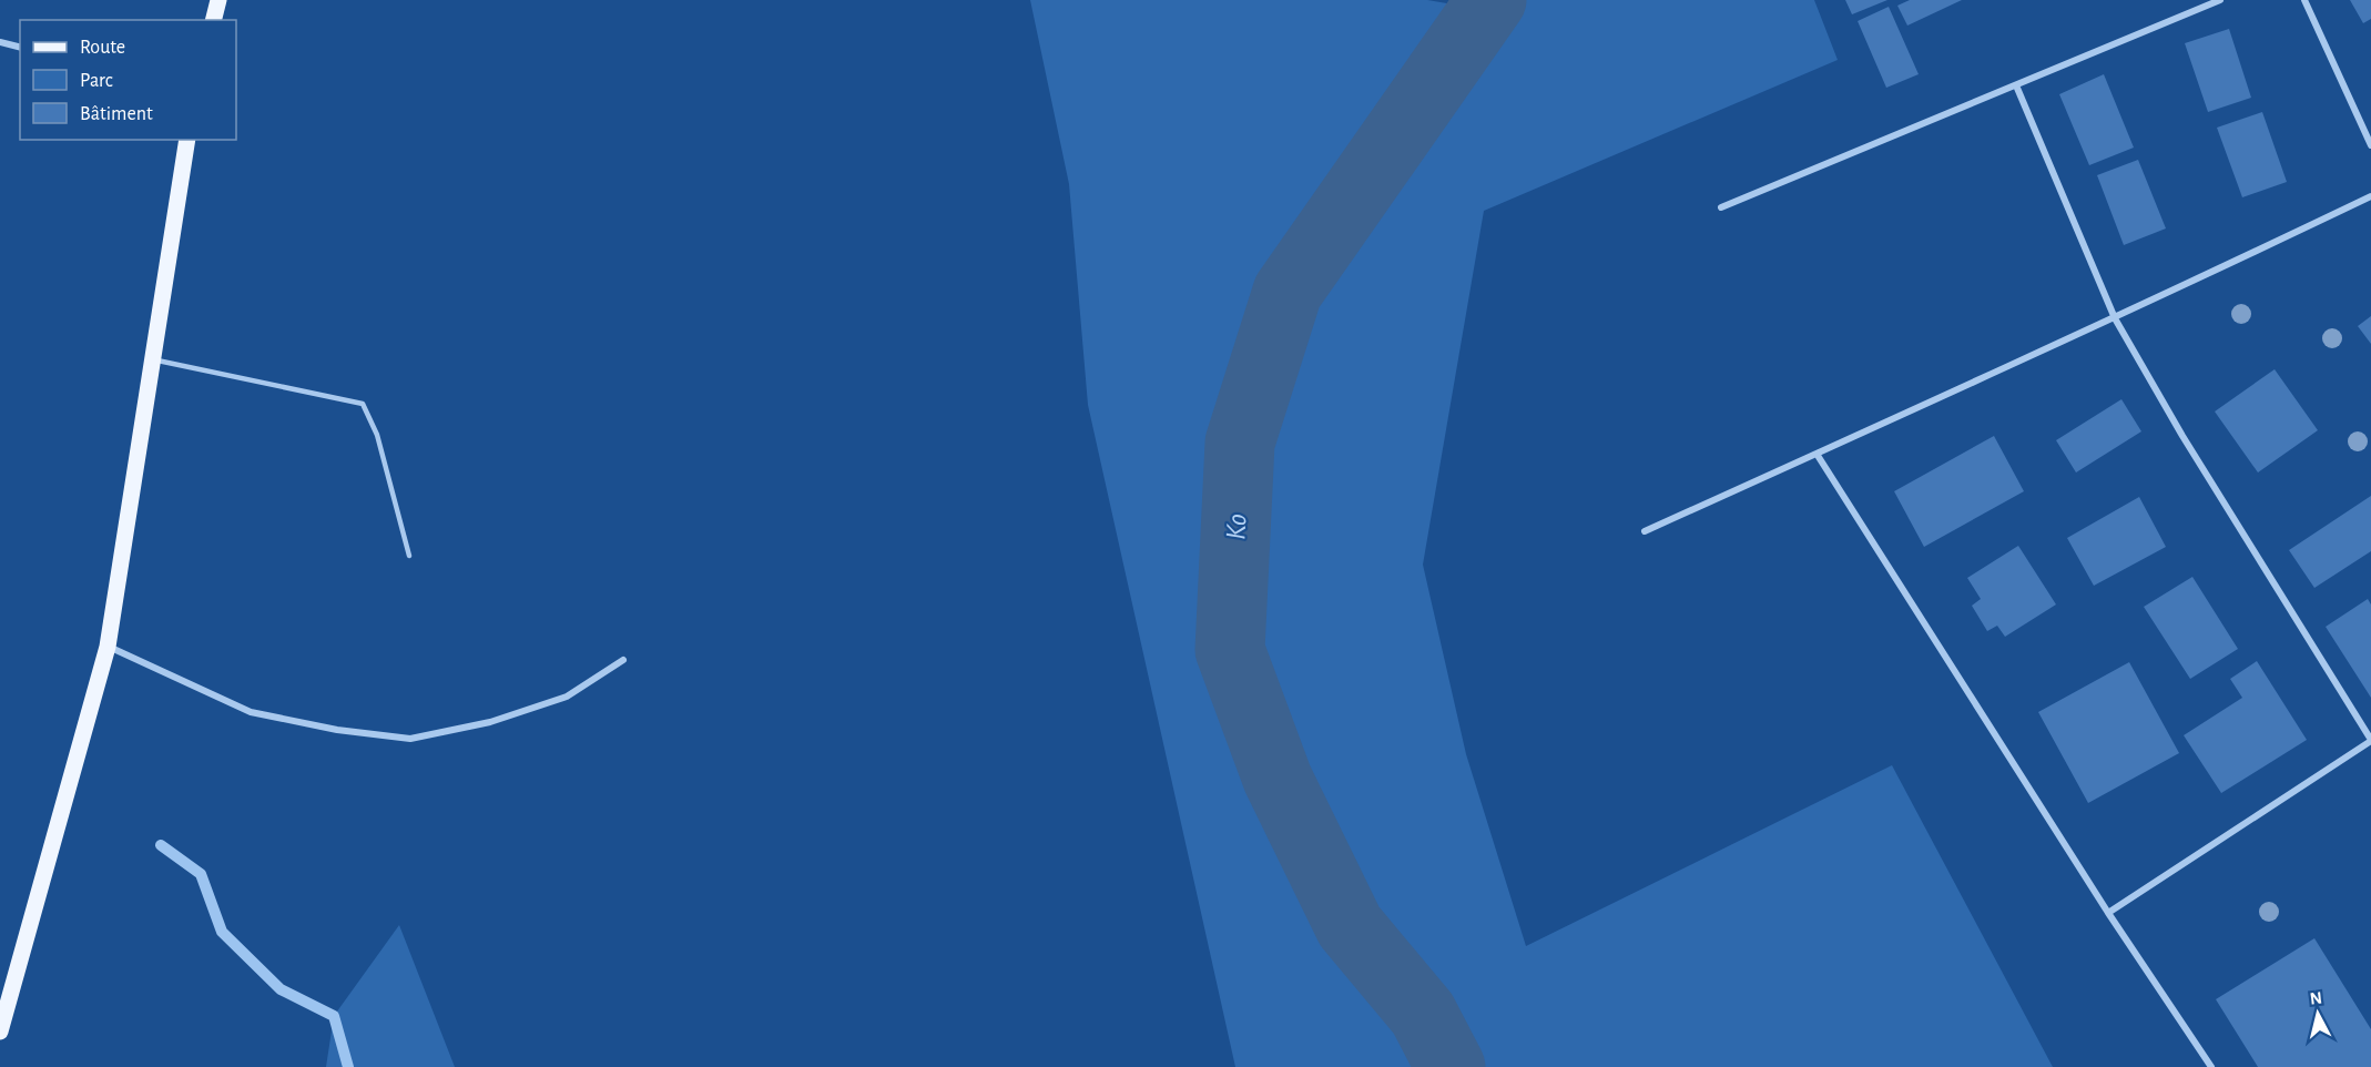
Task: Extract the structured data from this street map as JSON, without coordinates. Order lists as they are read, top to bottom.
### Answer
{
  "water": ["Ko"],
  "legend": ["Route", "Parc", "Bâtiment"],
  "north": "top"
}
